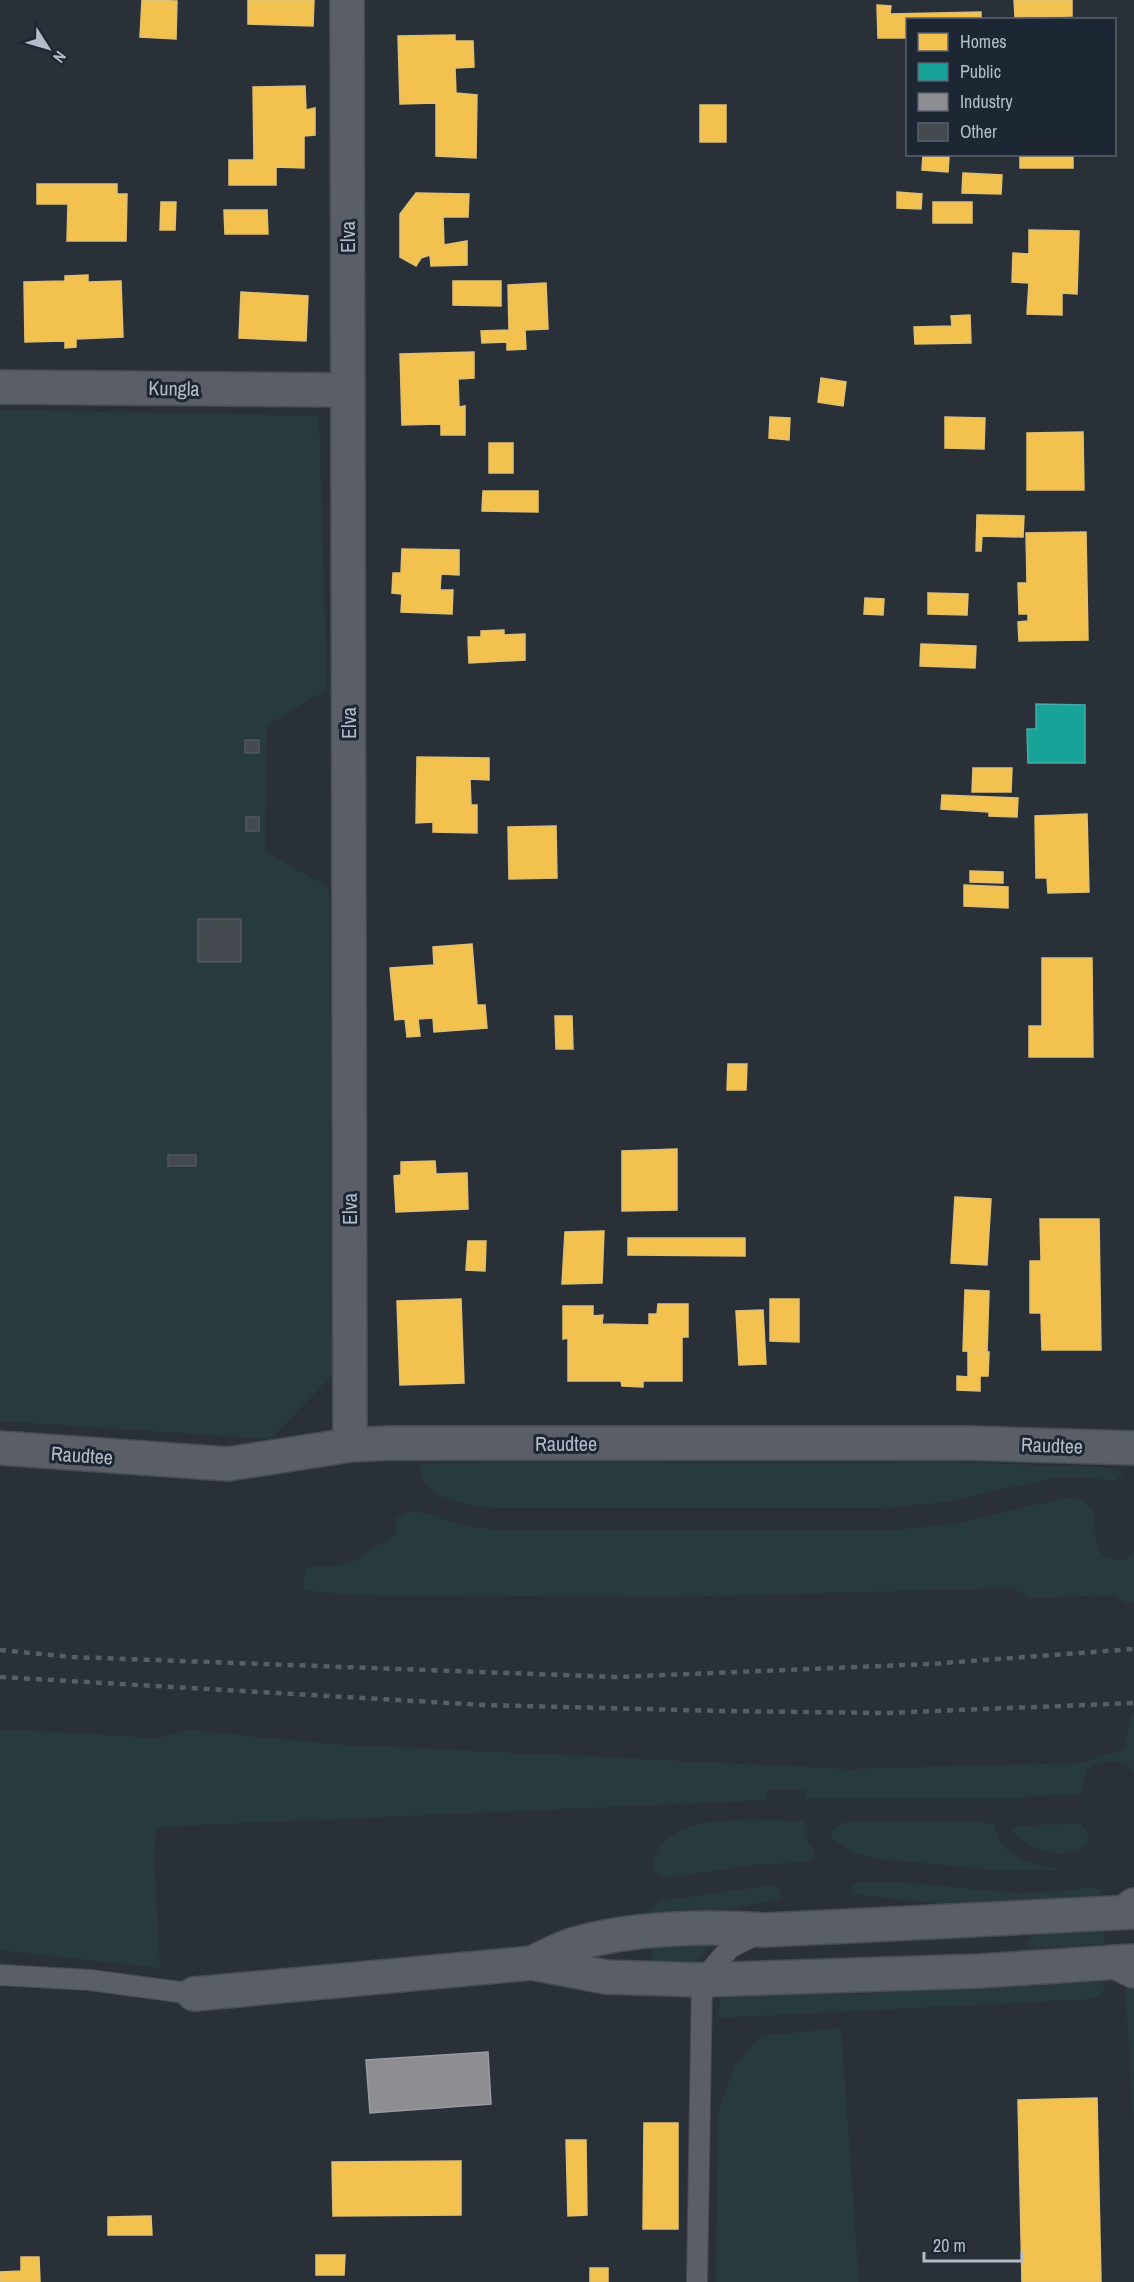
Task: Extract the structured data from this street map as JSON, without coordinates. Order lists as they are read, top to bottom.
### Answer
{
  "streets": {
    "street": ["Elva", "Kungla", "Raudtee"]
  },
  "crossings": [
    ["Elva", "Kungla"],
    ["Elva", "Raudtee"]
  ],
  "legend": [
    "Homes",
    "Public",
    "Industry",
    "Other"
  ],
  "scale_bar": "20 m",
  "north": "bottom right"
}
